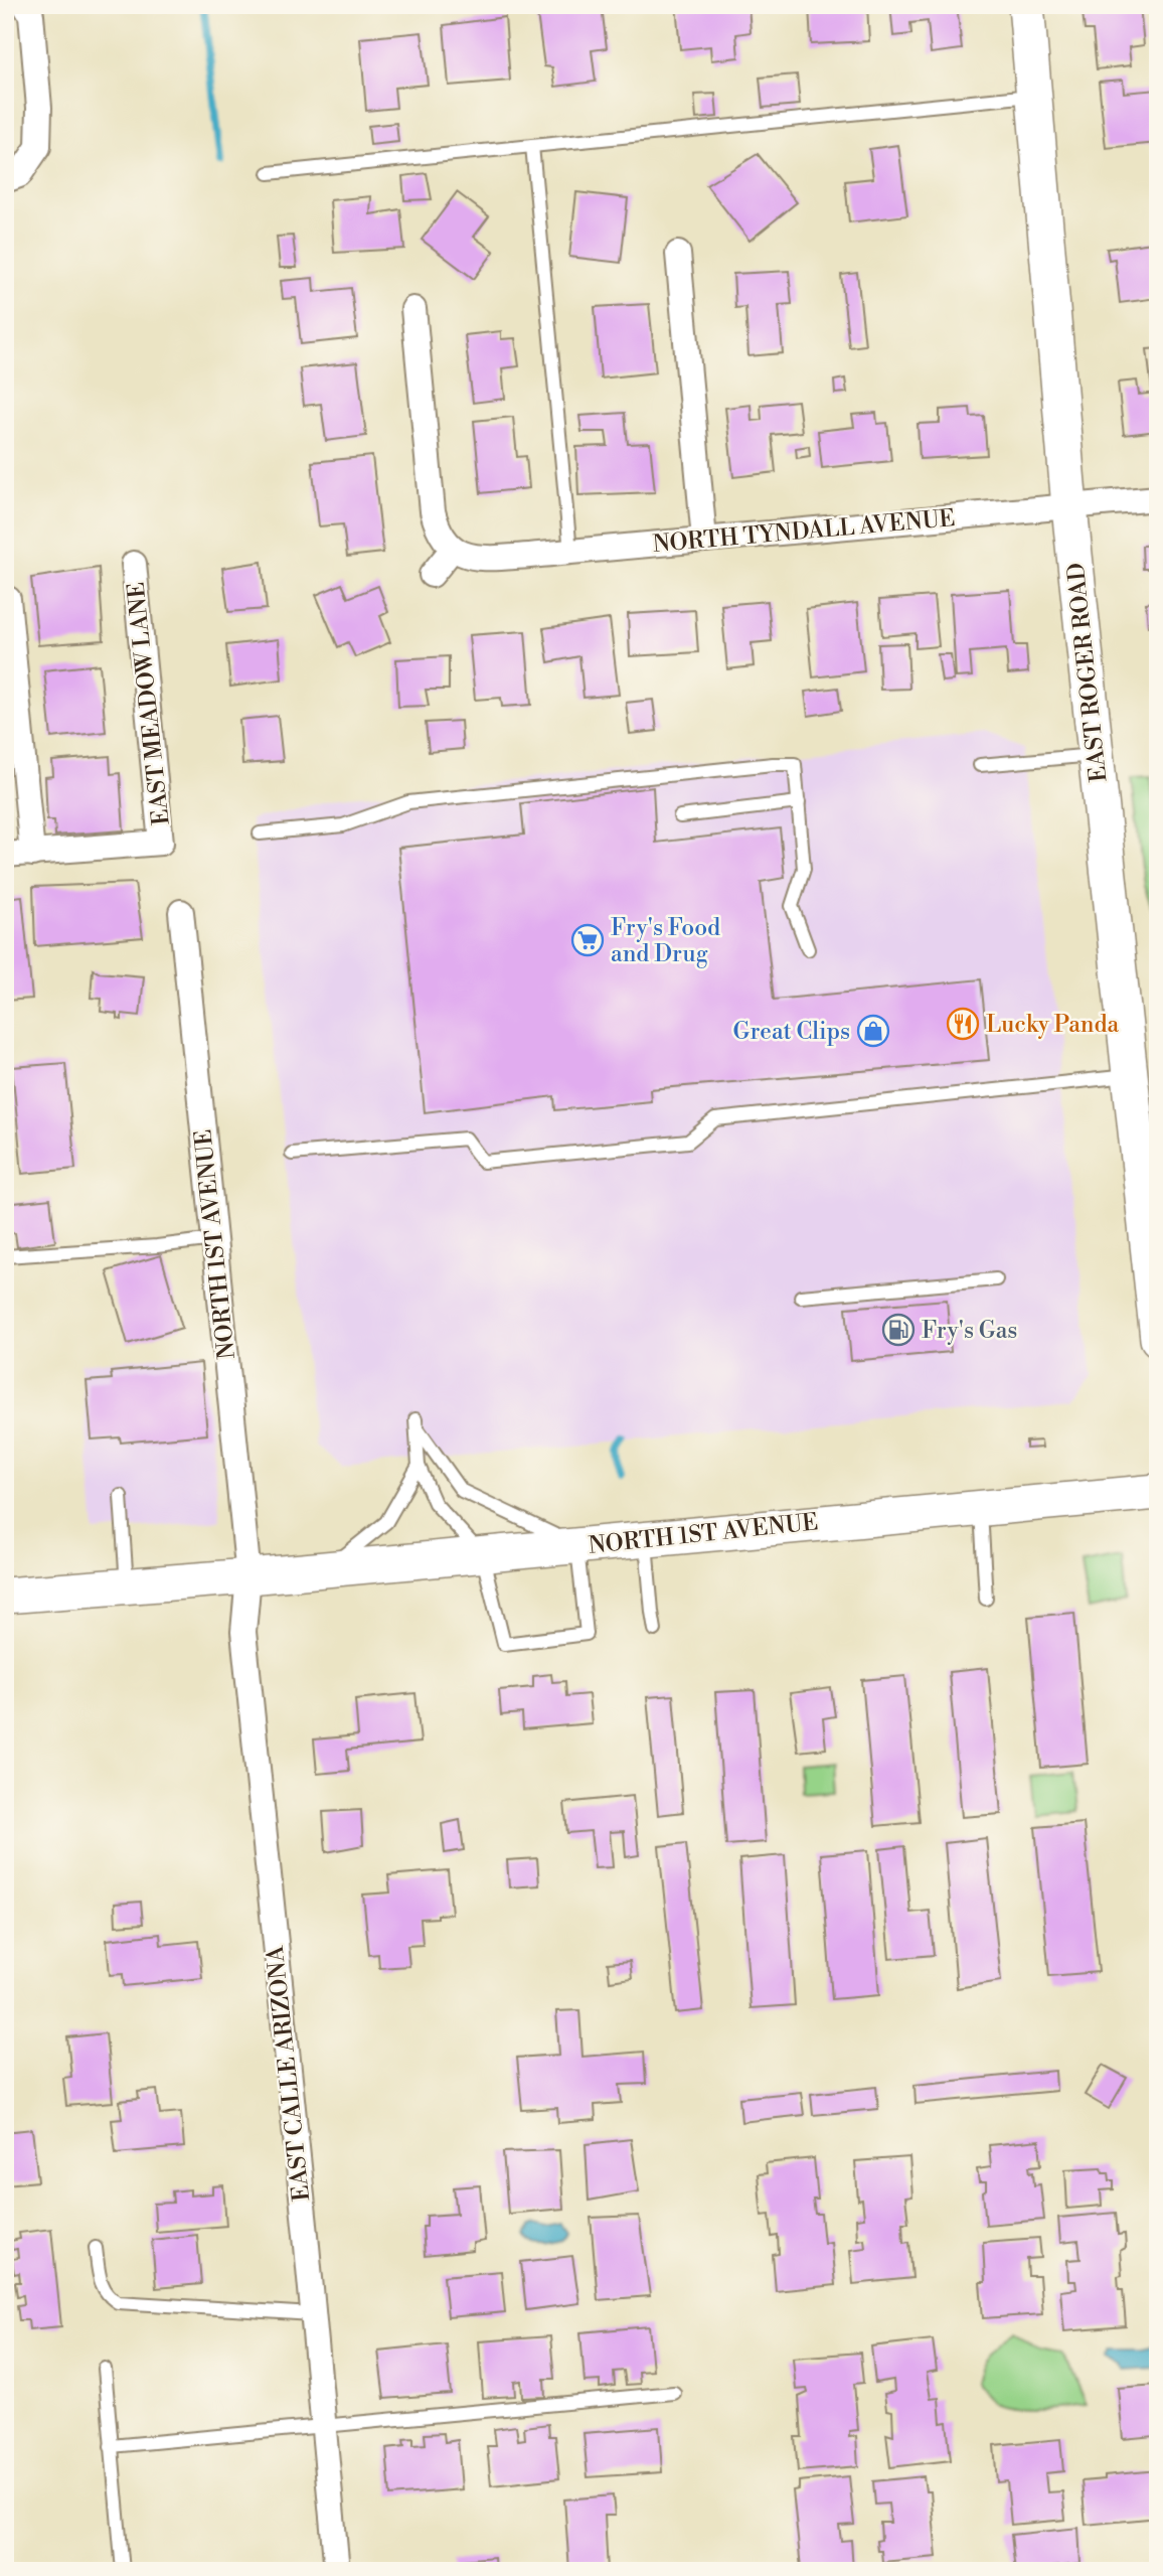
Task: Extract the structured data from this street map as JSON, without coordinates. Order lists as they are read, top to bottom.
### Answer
{
  "streets": {
    "street": [
      "NORTH TYNDALL AVENUE",
      "EAST ROGER ROAD",
      "EAST MEADOW LANE",
      "NORTH 1ST AVENUE",
      "EAST CALLE ARIZONA"
    ]
  },
  "crossings": [
    ["NORTH TYNDALL AVENUE", "EAST ROGER ROAD"],
    ["NORTH 1ST AVENUE", "EAST CALLE ARIZONA"]
  ],
  "places": {
    "supermarket": ["Fry's Food and Drug"],
    "restaurant": ["Lucky Panda"],
    "shop": ["Great Clips"],
    "fuel station": ["Fry's Gas"]
  }
}
